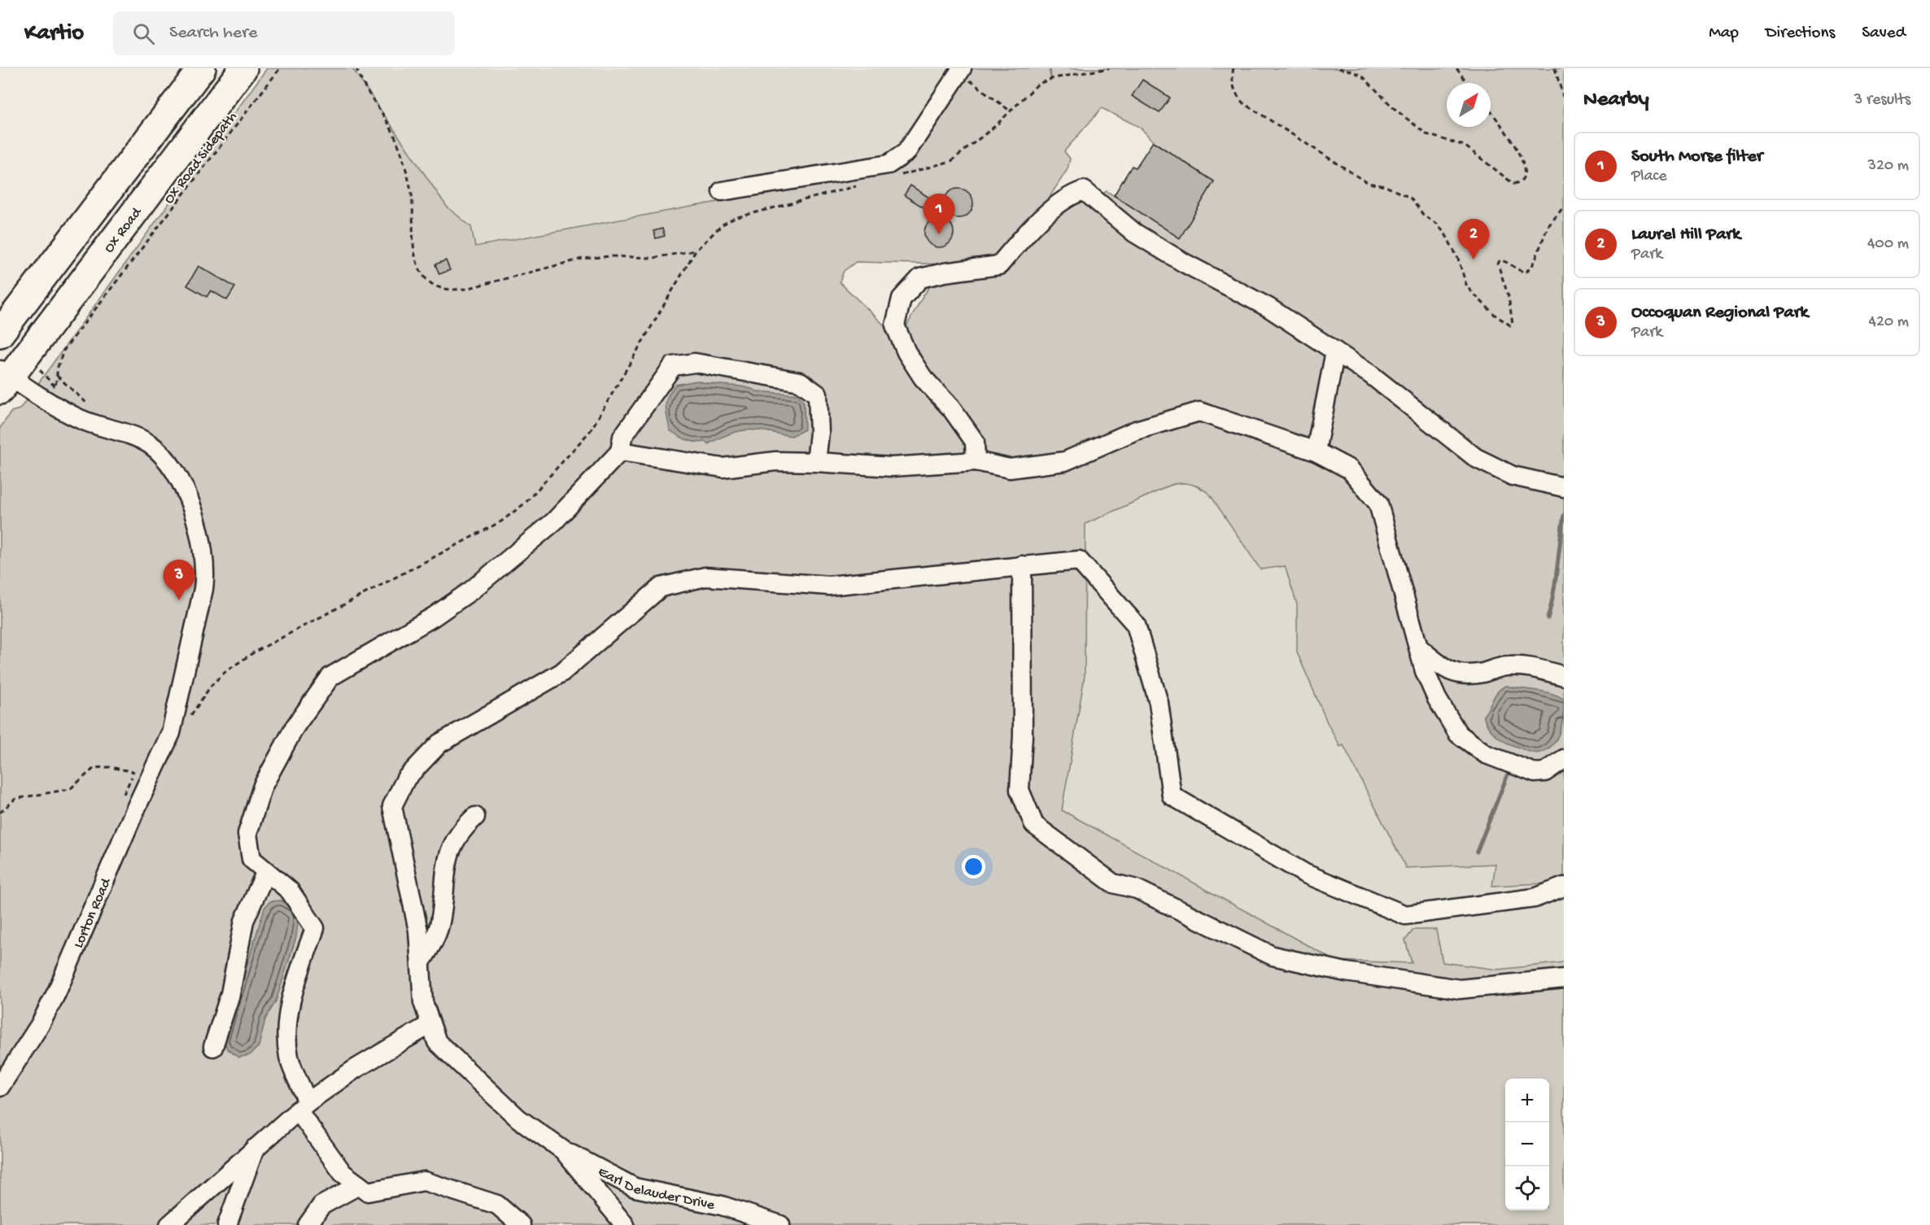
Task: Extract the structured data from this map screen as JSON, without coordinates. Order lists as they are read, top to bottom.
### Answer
{
  "streets": {
    "highway": ["Ox Road"],
    "street": ["Lorton Road", "Earl Delauder Drive"],
    "path": ["Ox Road Sidepath"]
  },
  "crossings": [
    ["Ox Road", "Lorton Road"]
  ],
  "north": "top right",
  "page": {
    "header": "Kartio",
    "search": "Search here",
    "nav": ["Map", "Directions", "Saved"],
    "heading": ["Nearby", "3 results"],
    "list": [
      {
        "mark": "1",
        "name": "South Morse filter",
        "note": "Place",
        "value": "320 m"
      },
      {
        "mark": "2",
        "name": "Laurel Hill Park",
        "note": "Park",
        "value": "400 m"
      },
      {
        "mark": "3",
        "name": "Occoquan Regional Park",
        "note": "Park",
        "value": "420 m"
      }
    ],
    "pins": ["1", "2", "3"],
    "map_buttons": ["+", "−"]
  }
}
